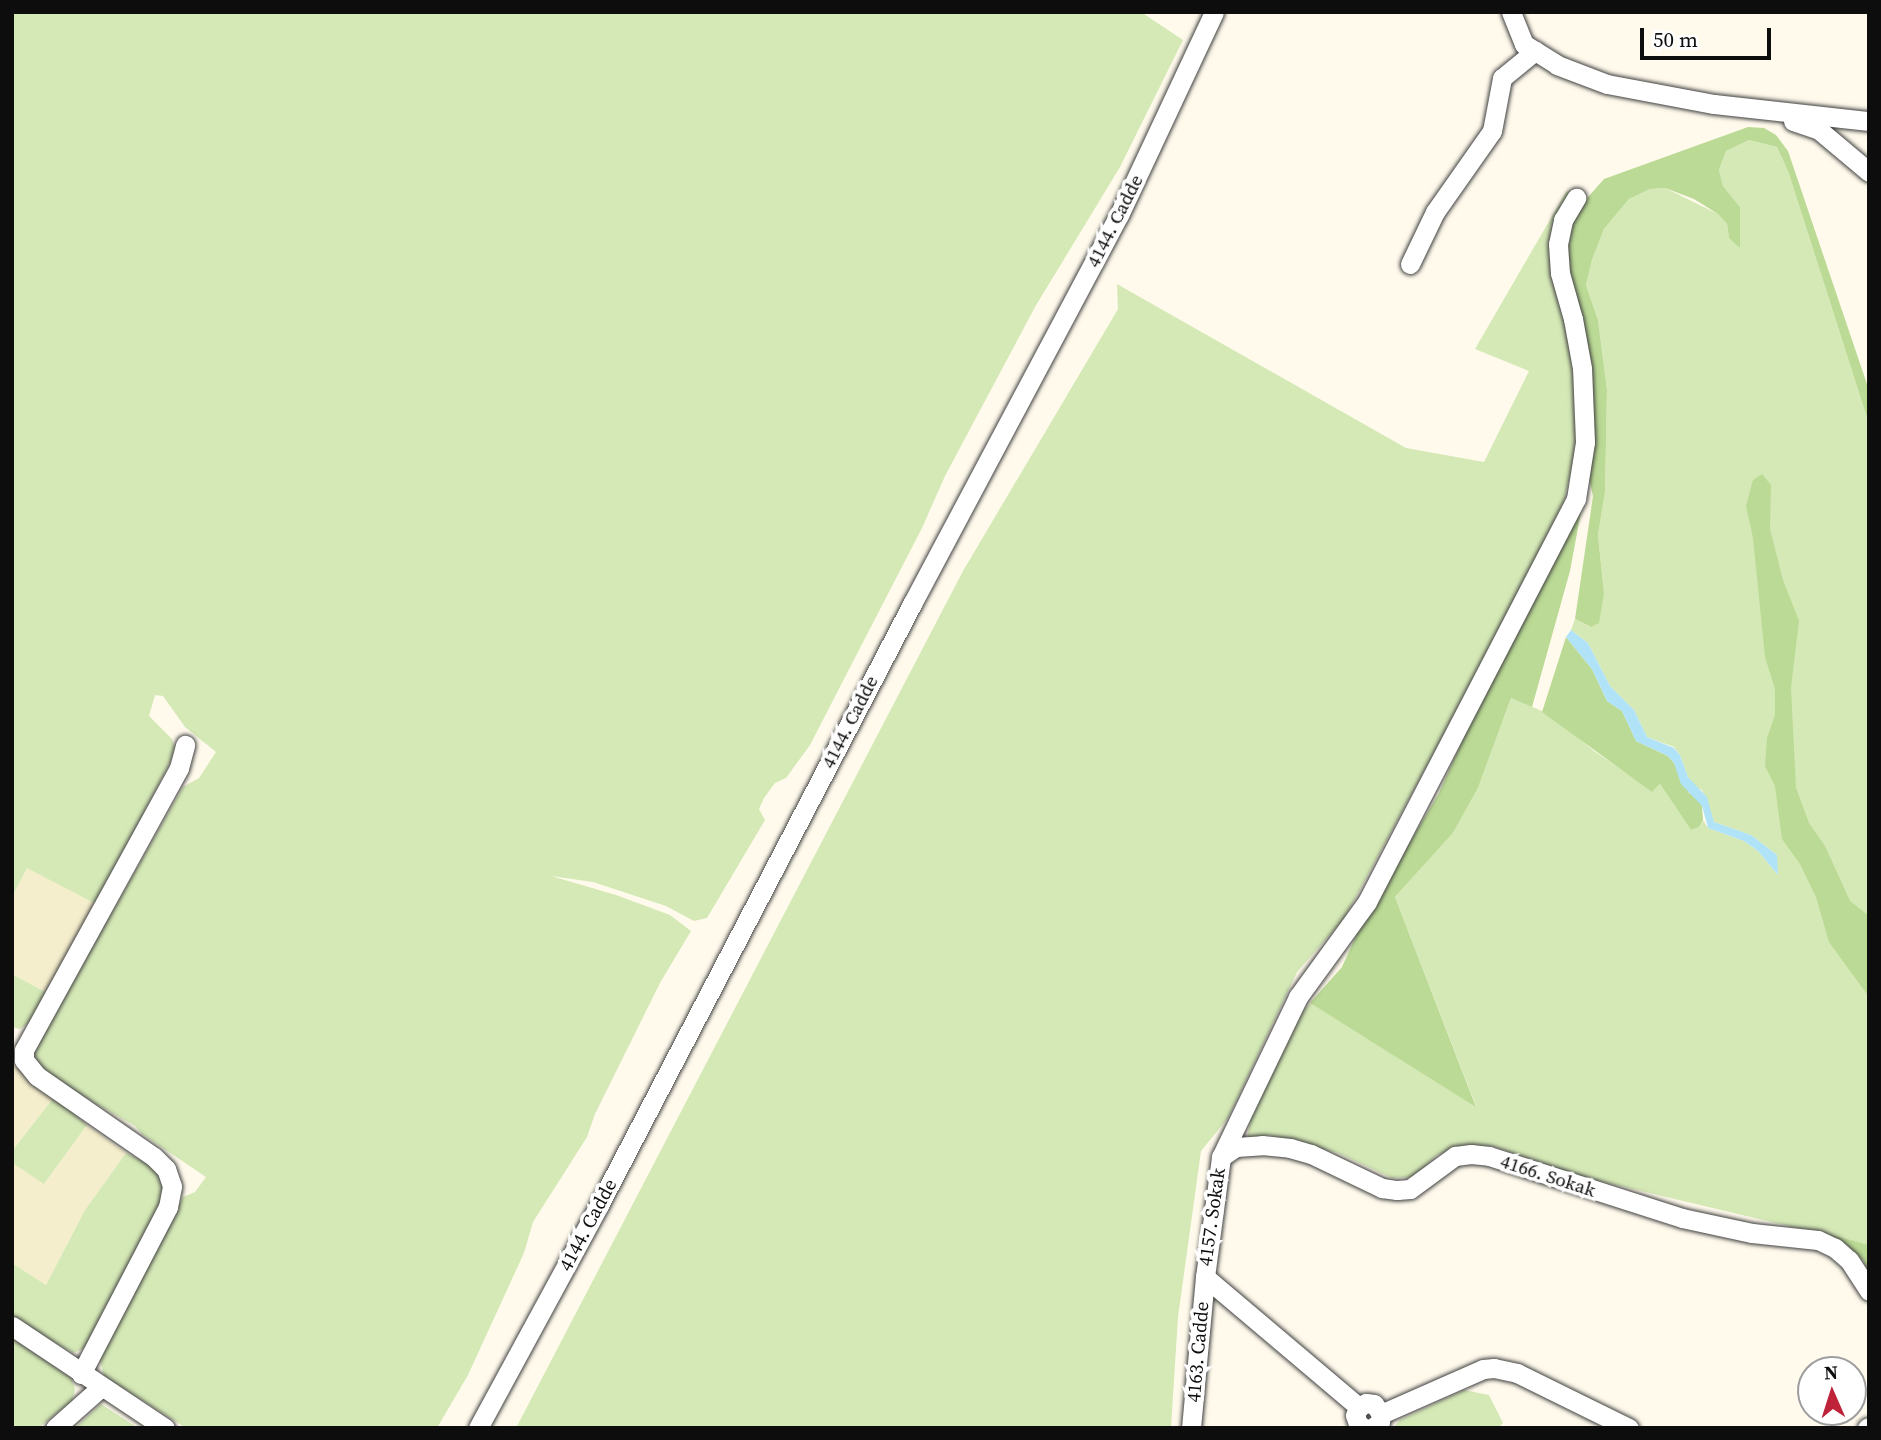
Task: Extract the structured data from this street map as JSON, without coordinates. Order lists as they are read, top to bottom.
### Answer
{
  "streets": {
    "street": [
      "4144. Cadde",
      "4166. Sokak",
      "4157. Sokak",
      "4163. Cadde"
    ]
  },
  "crossings": [
    ["4166. Sokak", "4157. Sokak"],
    ["4157. Sokak", "4163. Cadde"]
  ],
  "scale_bar": "50 m",
  "north": "top"
}
